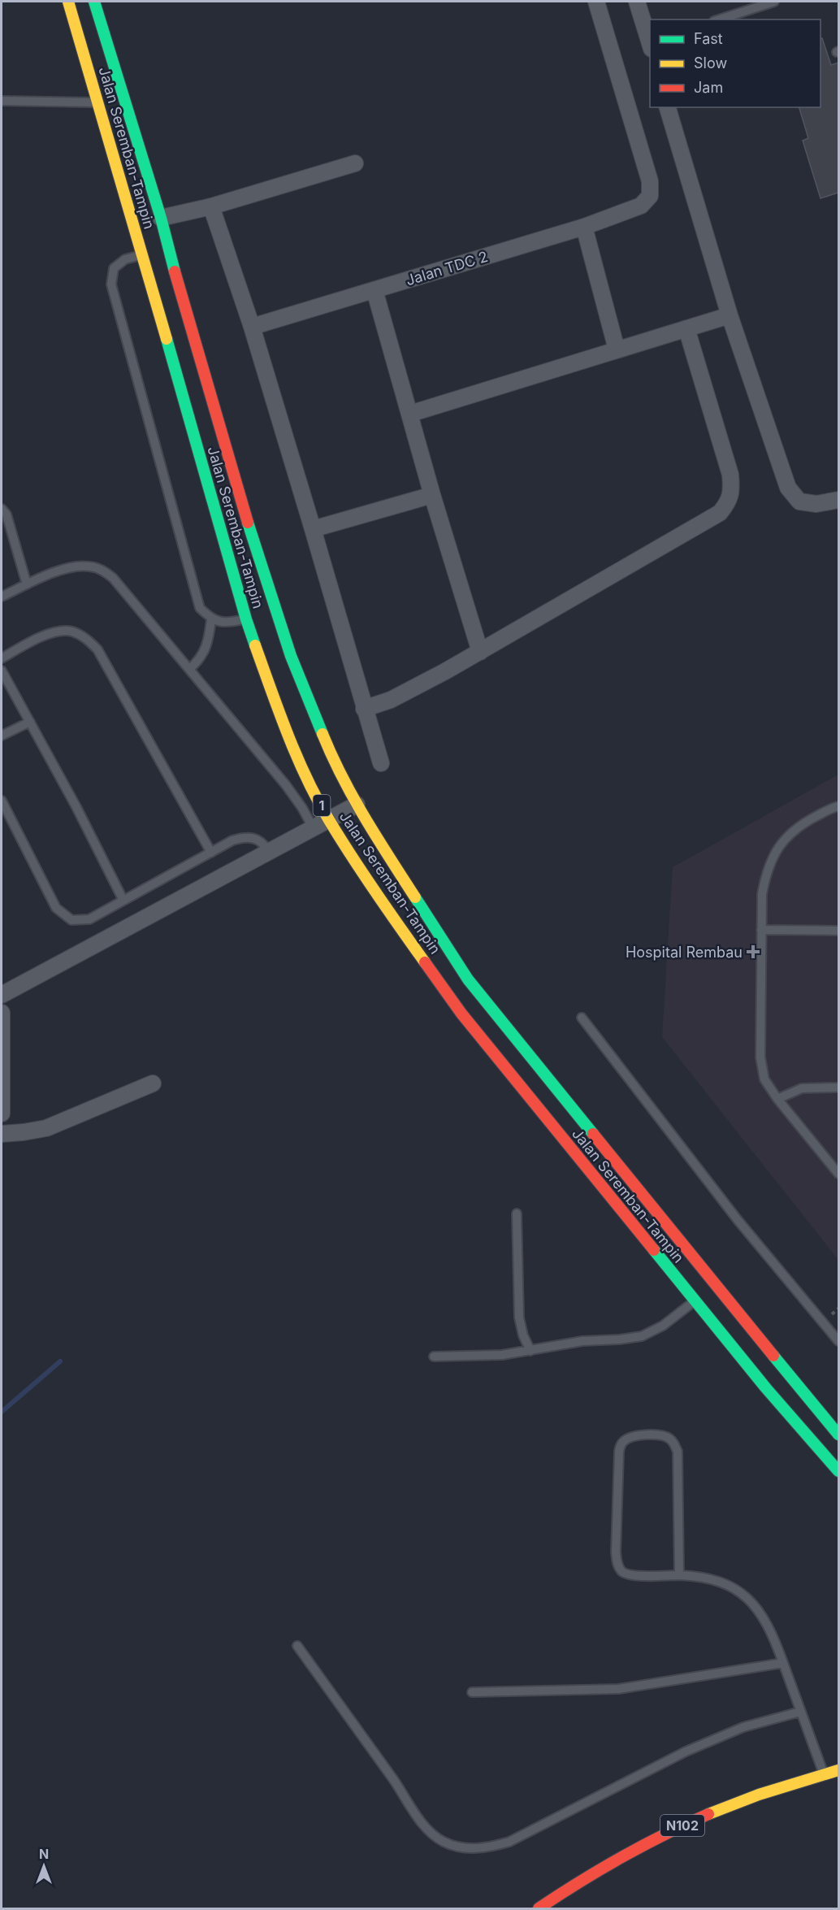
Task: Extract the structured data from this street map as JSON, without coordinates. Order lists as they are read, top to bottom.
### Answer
{
  "streets": {
    "main road": ["Jalan Seremban-Tampin", "1", "N102"],
    "street": ["Jalan TDC 2"]
  },
  "places": {
    "health": ["Hospital Rembau"]
  },
  "legend": ["Fast", "Slow", "Jam"],
  "north": "top"
}
